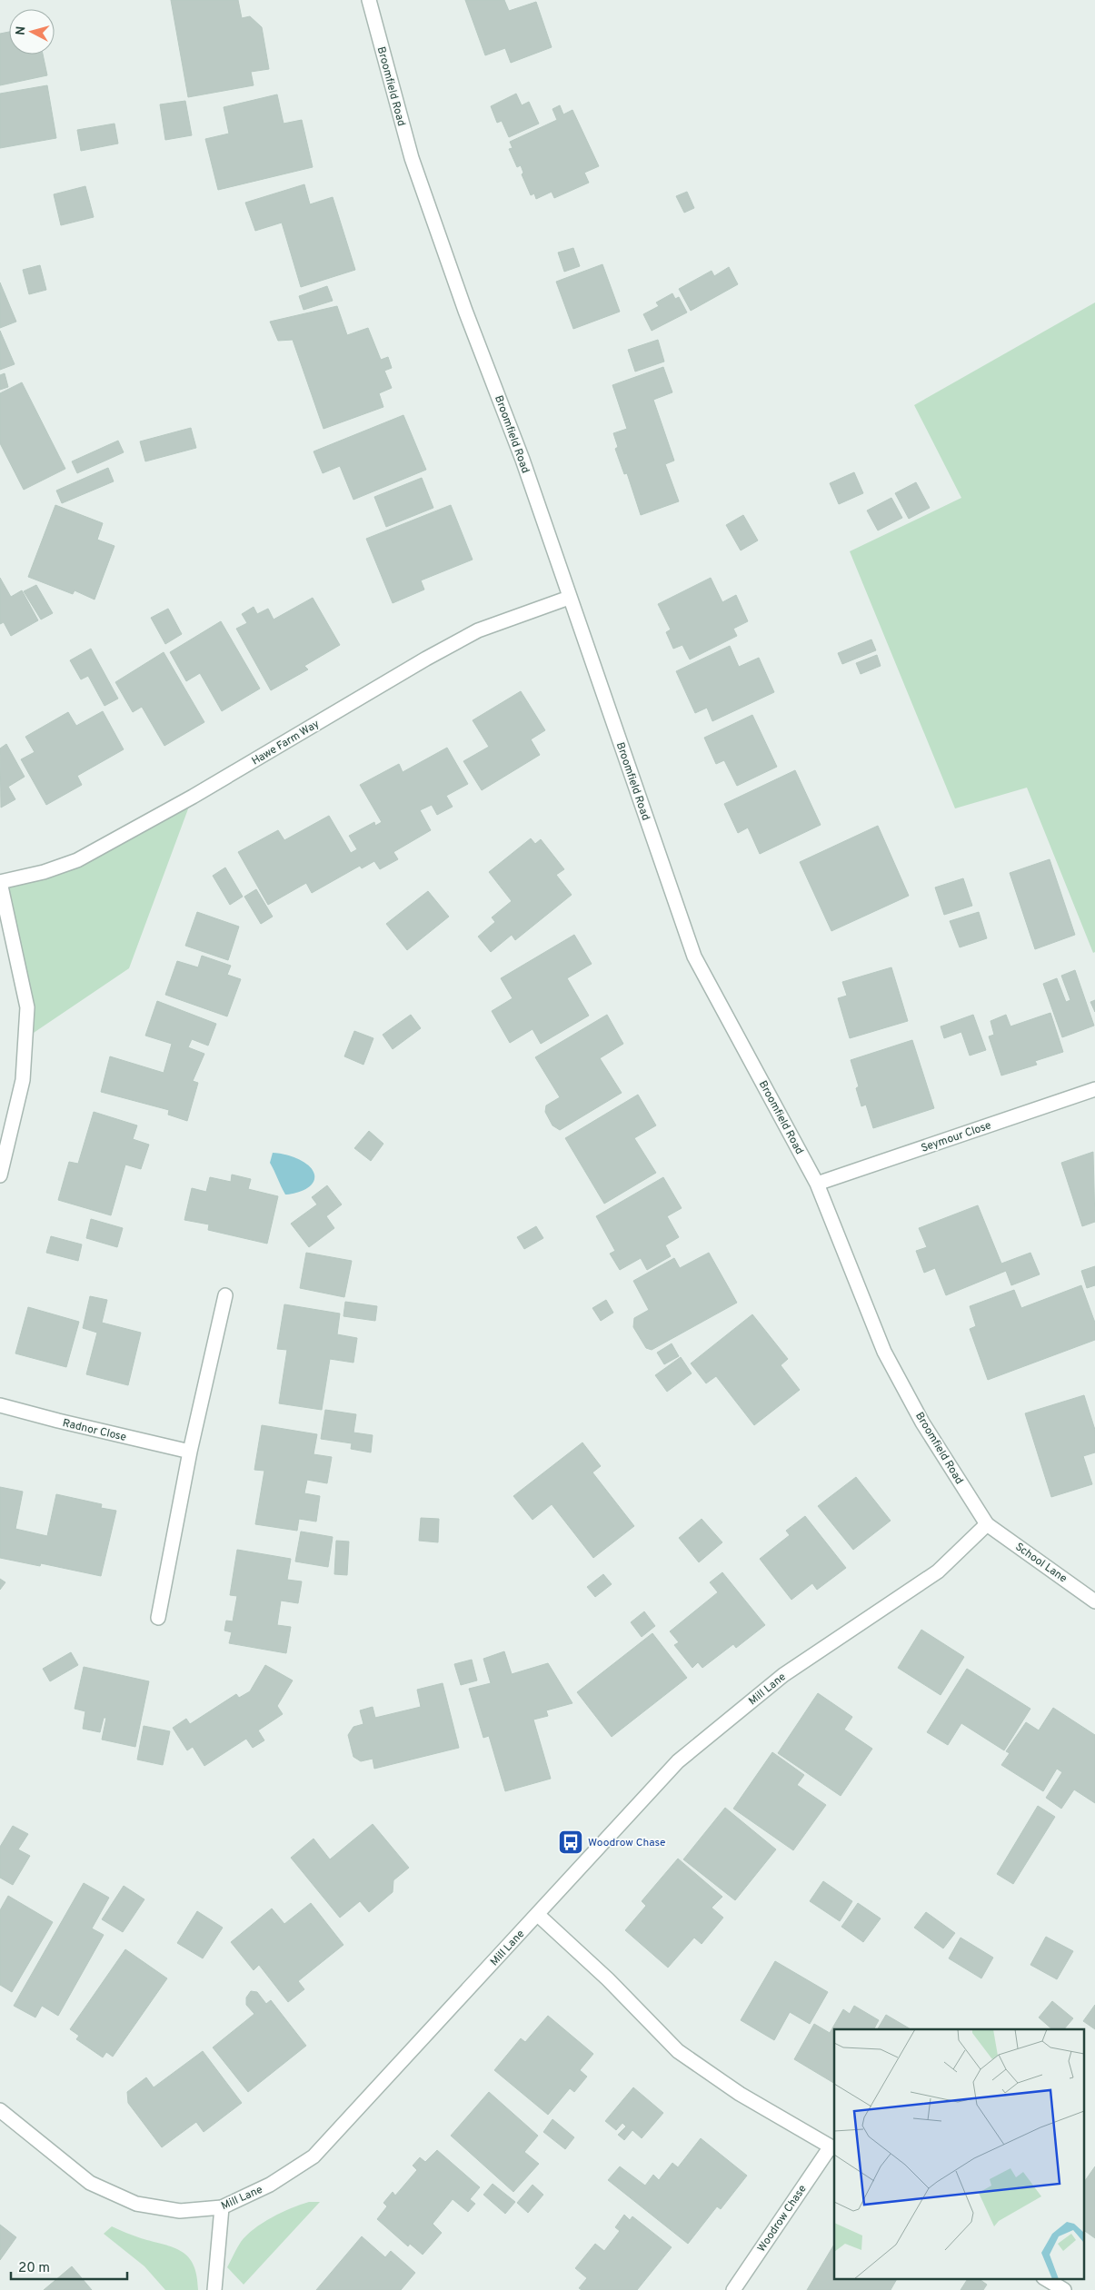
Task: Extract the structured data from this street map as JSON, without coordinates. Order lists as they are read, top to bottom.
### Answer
{
  "streets": {
    "street": [
      "Broomfield Road",
      "Hawe Farm Way",
      "Seymour Close",
      "Radnor Close",
      "School Lane",
      "Mill Lane",
      "Woodrow Chase"
    ]
  },
  "crossings": [
    ["Broomfield Road", "Hawe Farm Way"],
    ["Broomfield Road", "Seymour Close"],
    ["Broomfield Road", "School Lane"],
    ["Broomfield Road", "Mill Lane"],
    ["School Lane", "Mill Lane"],
    ["Mill Lane", "Woodrow Chase"]
  ],
  "places": {
    "bus stop": ["Woodrow Chase"]
  },
  "scale_bar": "20 m",
  "north": "left"
}
